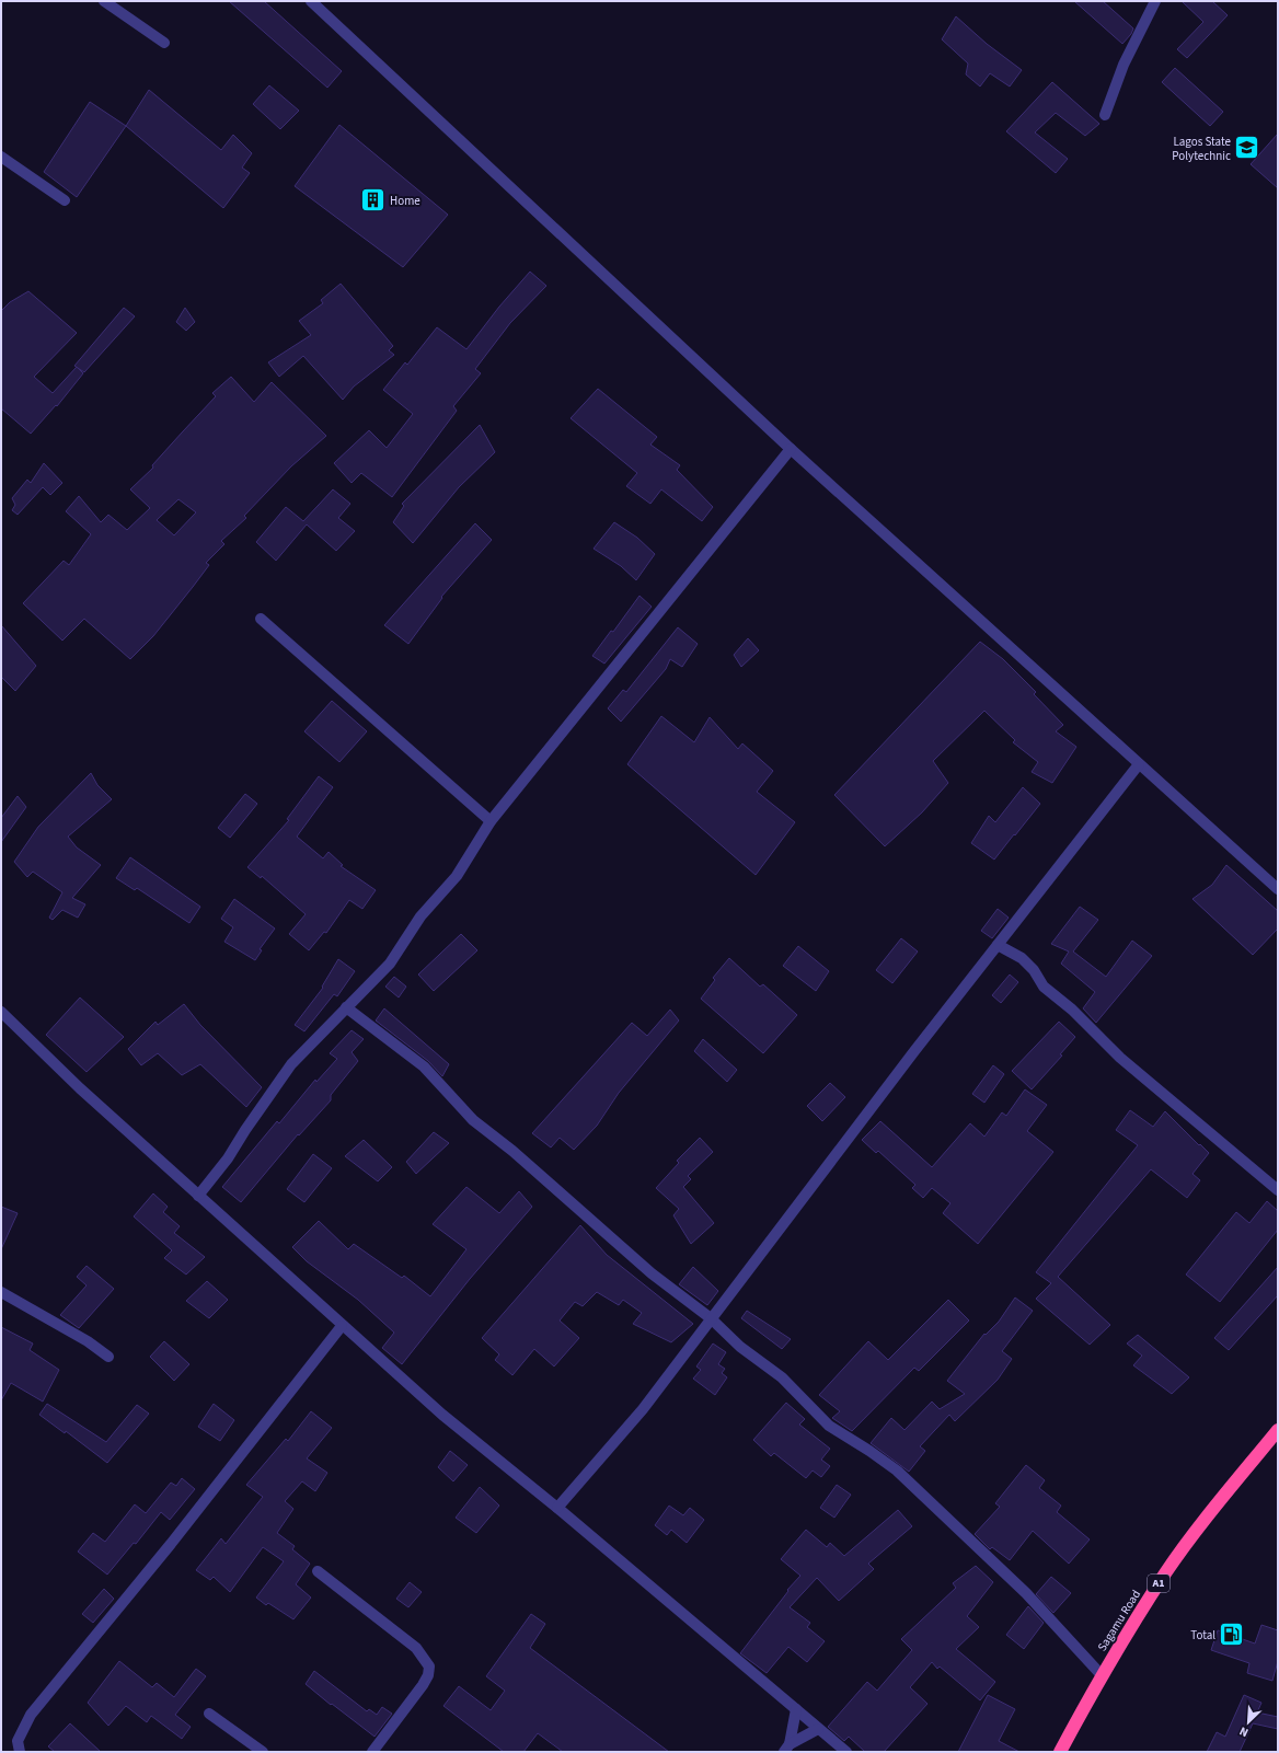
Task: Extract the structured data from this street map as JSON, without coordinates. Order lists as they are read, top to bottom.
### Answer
{
  "streets": {
    "highway": ["A1", "Sagamu Road"]
  },
  "places": {
    "school or university": ["Lagos State Polytechnic"],
    "building": ["Home"],
    "fuel station": ["Total"]
  },
  "north": "bottom left"
}
